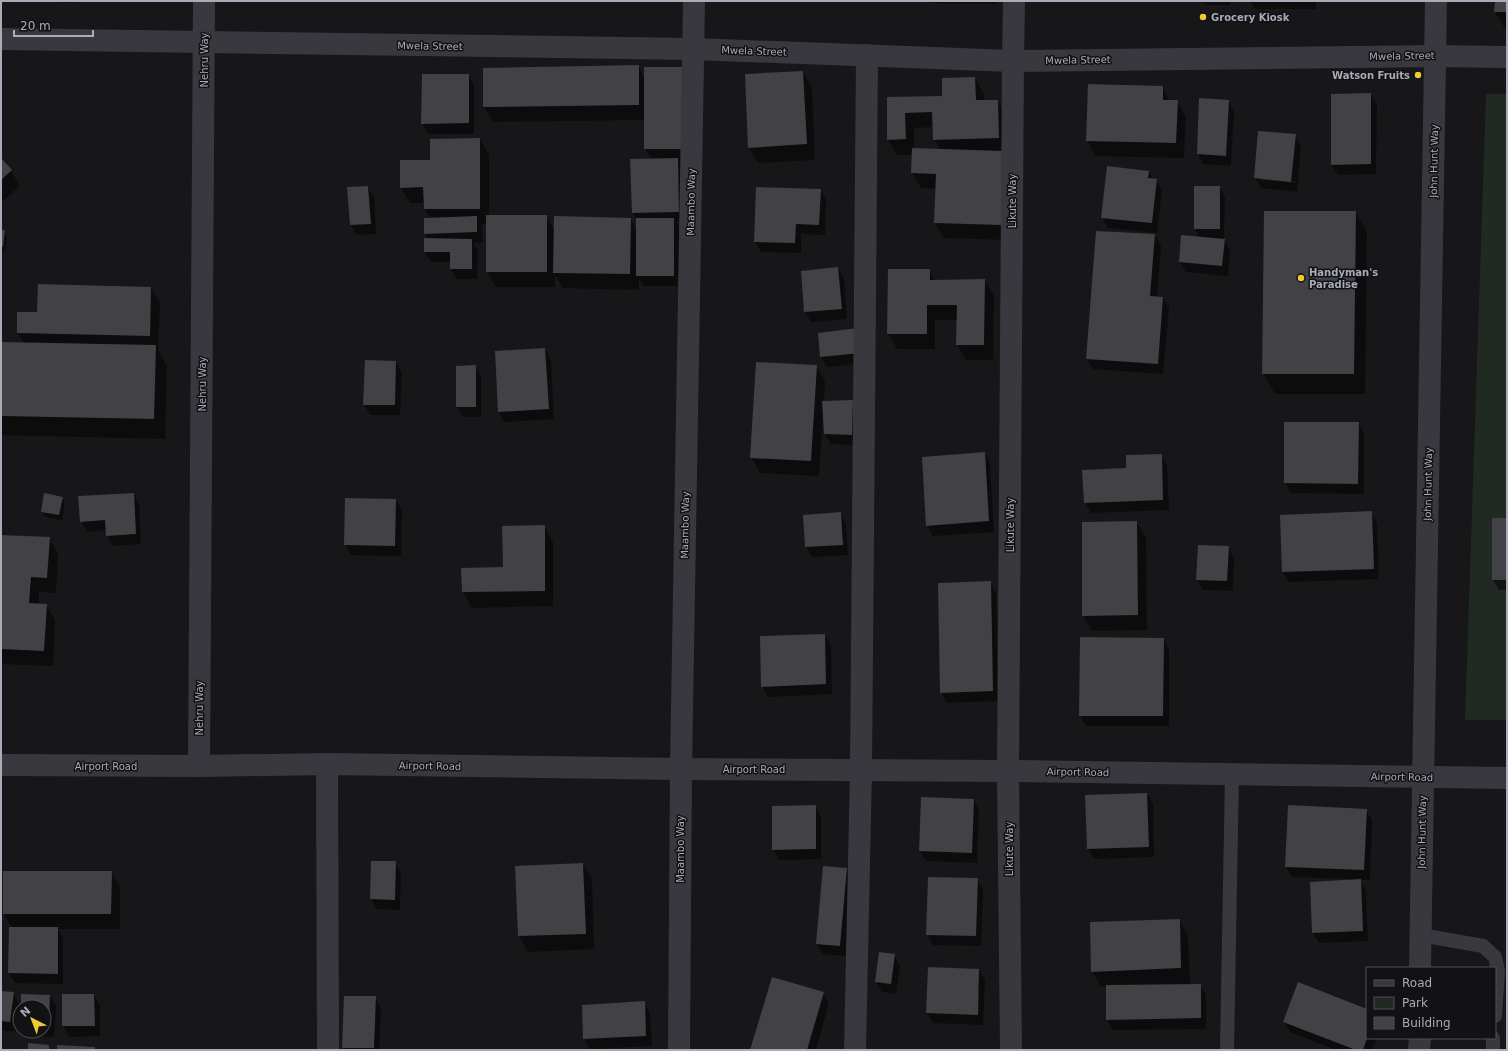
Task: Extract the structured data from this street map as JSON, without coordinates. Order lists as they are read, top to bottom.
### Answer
{
  "streets": {
    "street": [
      "Mwela Street",
      "Nehru Way",
      "John Hunt Way",
      "Likute Way",
      "Maambo Way",
      "Airport Road"
    ]
  },
  "crossings": [
    ["Mwela Street", "Nehru Way"],
    ["Mwela Street", "John Hunt Way"],
    ["Mwela Street", "Likute Way"],
    ["Mwela Street", "Maambo Way"],
    ["Nehru Way", "Airport Road"],
    ["John Hunt Way", "Airport Road"],
    ["Likute Way", "Airport Road"],
    ["Maambo Way", "Airport Road"]
  ],
  "places": ["Grocery Kiosk", "Watson Fruits", "Handyman's Paradise"],
  "legend": ["Road", "Park", "Building"],
  "scale_bar": "20 m",
  "north": "top left"
}
